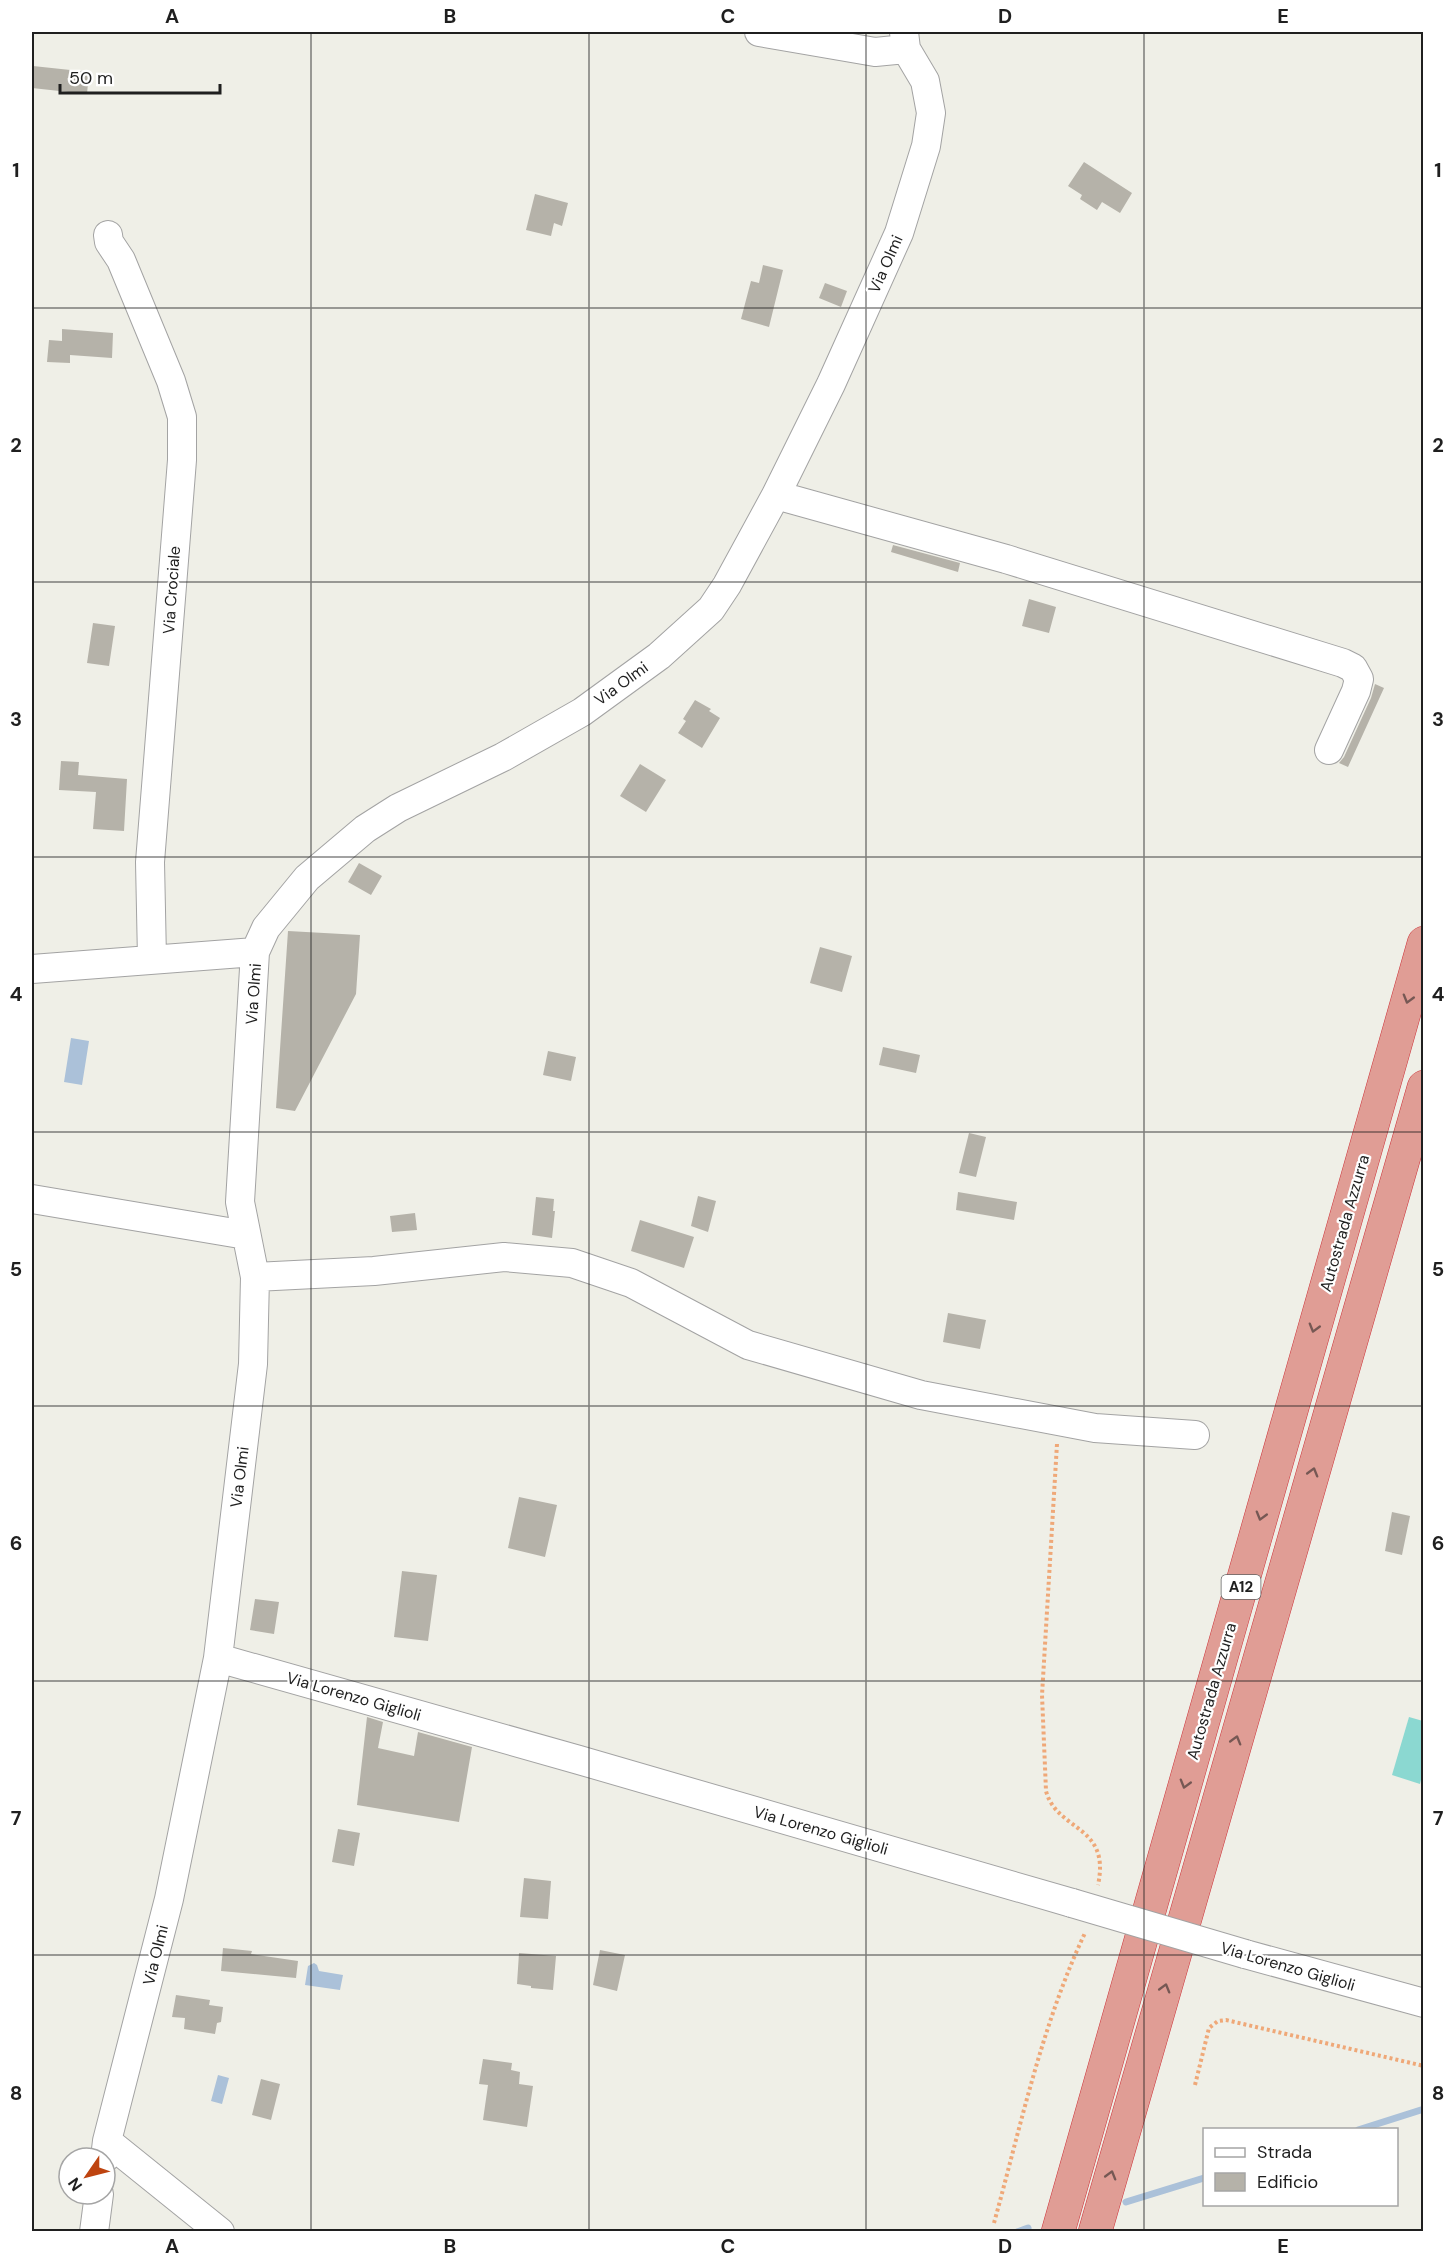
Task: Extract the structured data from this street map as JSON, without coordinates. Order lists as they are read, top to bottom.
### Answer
{
  "streets": {
    "highway": ["Autostrada Azzurra", "A12"],
    "street": ["Via Olmi", "Via Crociale", "Via Lorenzo Giglioli"]
  },
  "crossings": [
    ["Via Olmi", "Via Lorenzo Giglioli"]
  ],
  "legend": ["Strada", "Edificio"],
  "scale_bar": "50 m",
  "north": "bottom left",
  "grid": {
    "columns": [
      "A",
      "B",
      "C",
      "D",
      "E"
    ],
    "rows": [
      "1",
      "2",
      "3",
      "4",
      "5",
      "6",
      "7",
      "8"
    ]
  }
}
